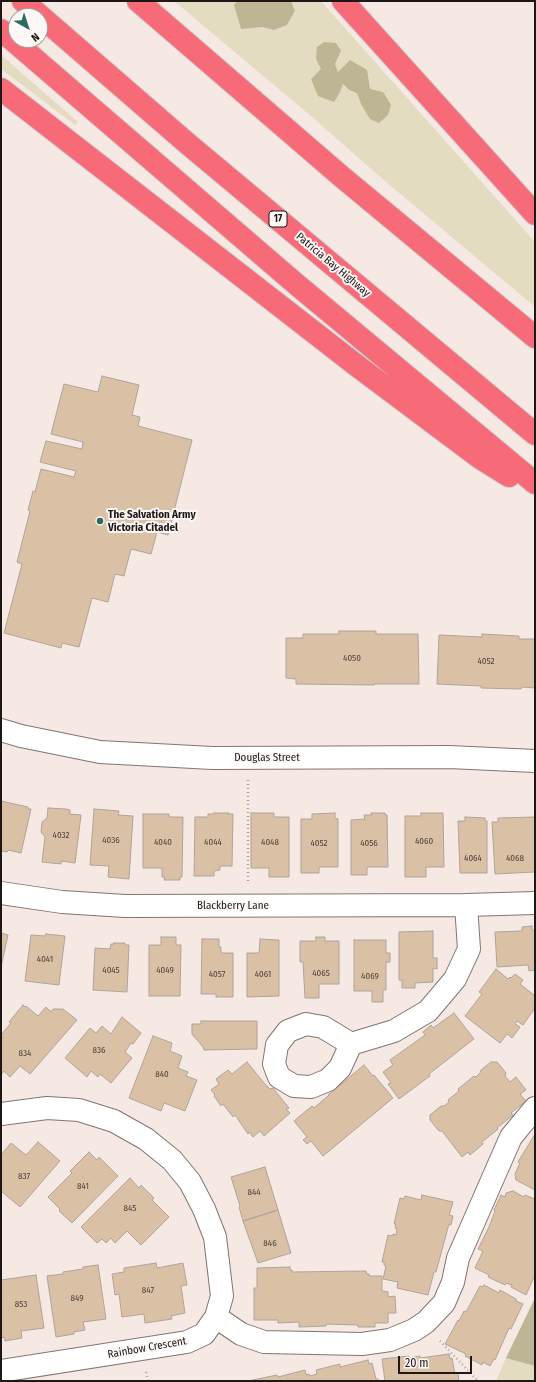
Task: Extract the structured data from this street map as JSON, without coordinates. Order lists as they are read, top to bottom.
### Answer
{
  "streets": {
    "highway": ["17", "Patricia Bay Highway"],
    "street": ["Douglas Street", "Blackberry Lane", "Rainbow Crescent"]
  },
  "places": ["The Salvation Army Victoria Citadel"],
  "house_numbers": [
    "4050",
    "4052",
    "4032",
    "4036",
    "4060",
    "4040",
    "4044",
    "4048",
    "4052",
    "4056",
    "4064",
    "4068",
    "4041",
    "4045",
    "4049",
    "4065",
    "4057",
    "4061",
    "4069",
    "836",
    "834",
    "840",
    "837",
    "841",
    "844",
    "845",
    "846",
    "847",
    "849",
    "853"
  ],
  "scale_bar": "20 m",
  "north": "bottom right"
}
